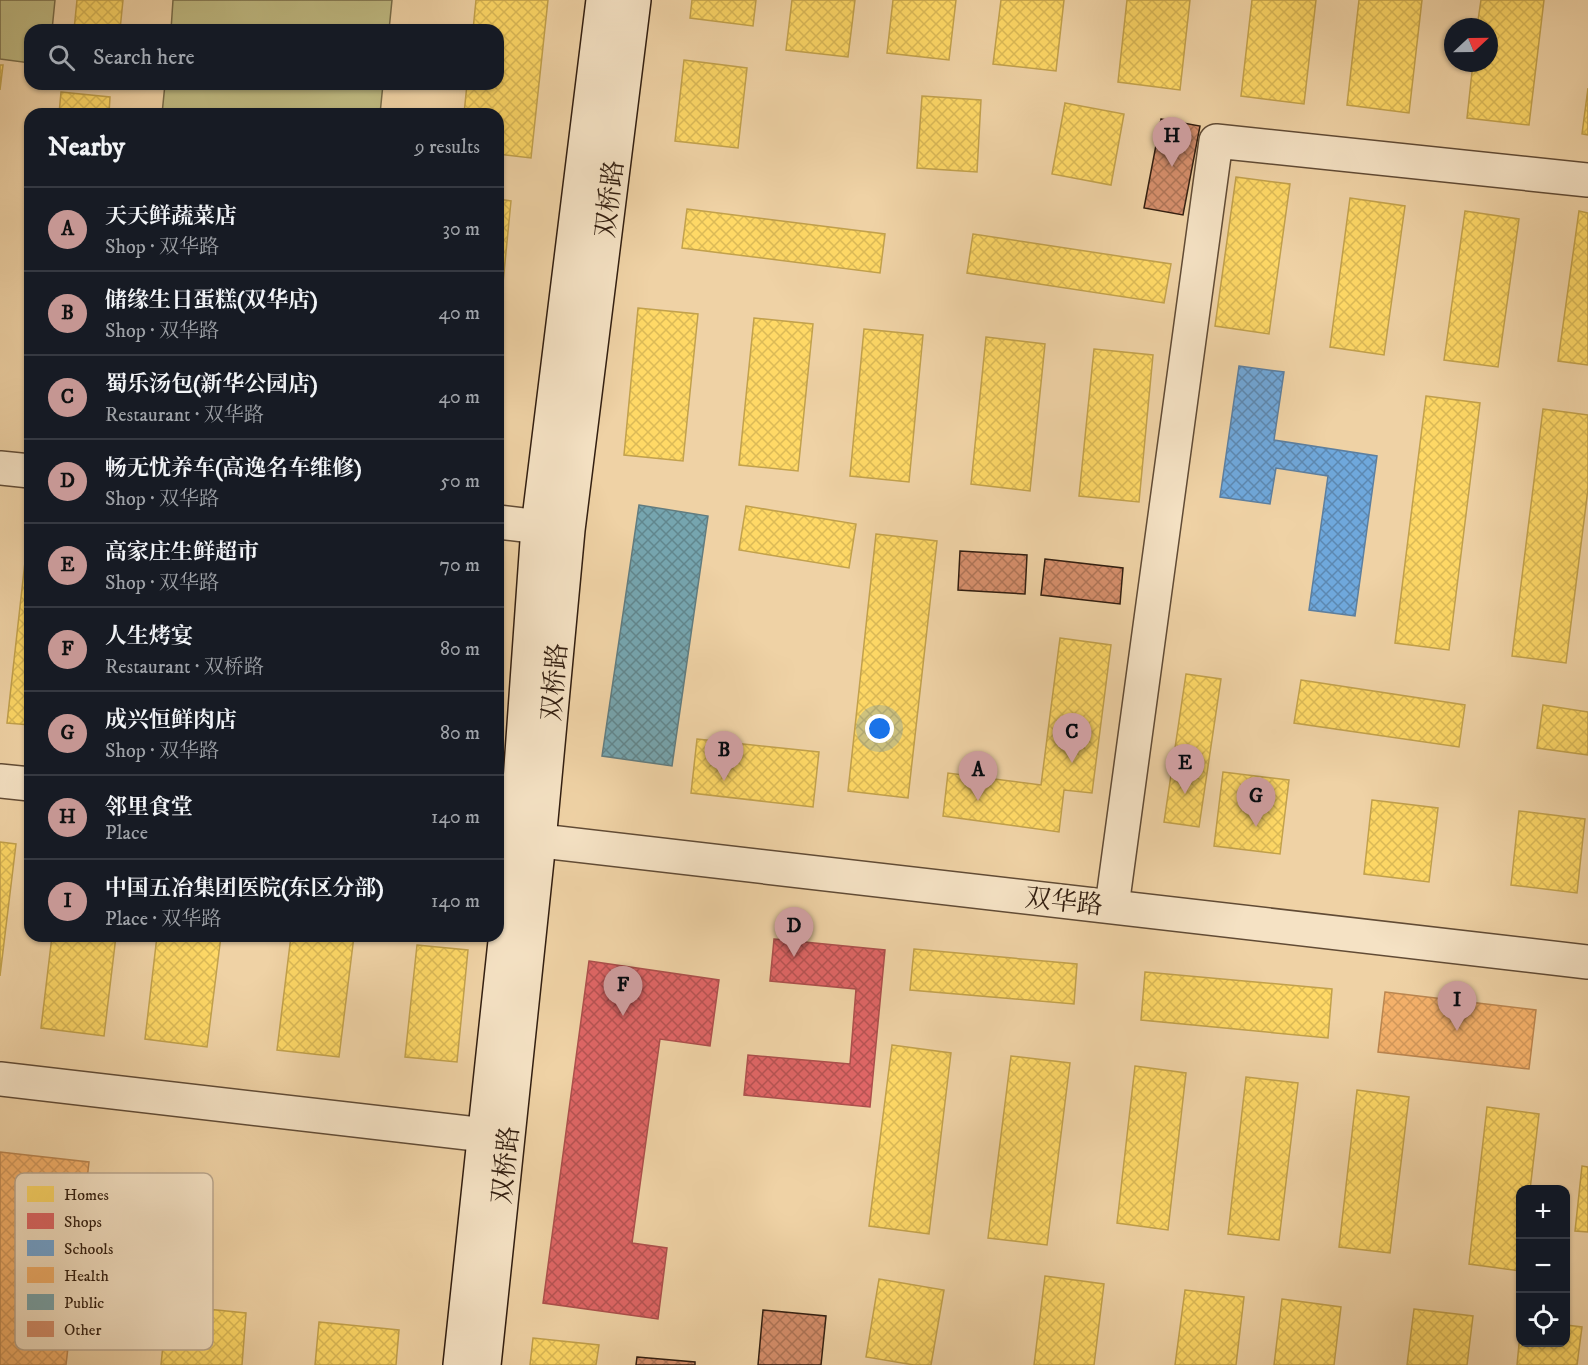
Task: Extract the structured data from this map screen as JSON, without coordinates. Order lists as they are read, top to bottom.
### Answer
{
  "streets": {
    "street": ["双桥路", "双华路"]
  },
  "crossings": [
    ["双桥路", "双华路"]
  ],
  "legend": [
    "Homes",
    "Shops",
    "Schools",
    "Health",
    "Public",
    "Other"
  ],
  "north": "right",
  "page": {
    "search": "Search here",
    "heading": ["Nearby", "9 results"],
    "pins": [
      "H",
      "C",
      "B",
      "E",
      "A",
      "G",
      "D",
      "F",
      "I"
    ],
    "list": [
      {
        "mark": "A",
        "name": "天天鲜蔬菜店",
        "note": "Shop · 双华路",
        "value": "30 m"
      },
      {
        "mark": "B",
        "name": "储缘生日蛋糕(双华店)",
        "note": "Shop · 双华路",
        "value": "40 m"
      },
      {
        "mark": "C",
        "name": "蜀乐汤包(新华公园店)",
        "note": "Restaurant · 双华路",
        "value": "40 m"
      },
      {
        "mark": "D",
        "name": "畅无忧养车(高逸名车维修)",
        "note": "Shop · 双华路",
        "value": "50 m"
      },
      {
        "mark": "E",
        "name": "高家庄生鲜超市",
        "note": "Shop · 双华路",
        "value": "70 m"
      },
      {
        "mark": "F",
        "name": "人生烤宴",
        "note": "Restaurant · 双桥路",
        "value": "80 m"
      },
      {
        "mark": "G",
        "name": "成兴恒鲜肉店",
        "note": "Shop · 双华路",
        "value": "80 m"
      },
      {
        "mark": "H",
        "name": "邻里食堂",
        "note": "Place",
        "value": "140 m"
      },
      {
        "mark": "I",
        "name": "中国五冶集团医院(东区分部)",
        "note": "Place · 双华路",
        "value": "140 m"
      }
    ],
    "map_buttons": ["+", "−"]
  }
}
